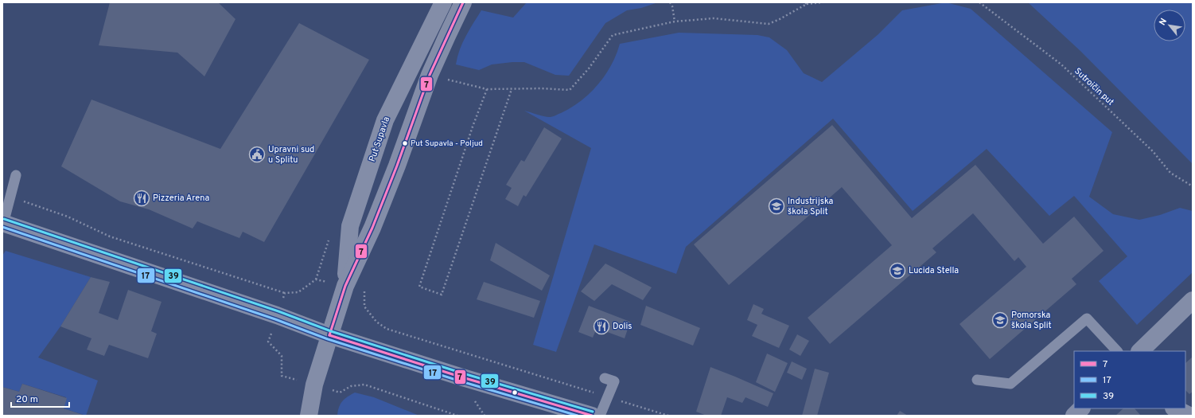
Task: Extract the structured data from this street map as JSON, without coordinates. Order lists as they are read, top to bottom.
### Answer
{
  "streets": {
    "street": ["Put Supavla"],
    "path": ["Sutroičin put"]
  },
  "places": {
    "other": ["Put Supavla - Poljud"],
    "public building": ["Upravni sud u Splitu"],
    "restaurant": ["Pizzeria Arena", "Dolis"],
    "school or university": ["Industrijska škola Split", "Lucida Stella", "Pomorska škola Split"]
  },
  "lines": ["transit line 7", "transit line 39", "transit line 17"],
  "legend": ["7", "17", "39"],
  "scale_bar": "20 m",
  "north": "top left"
}
